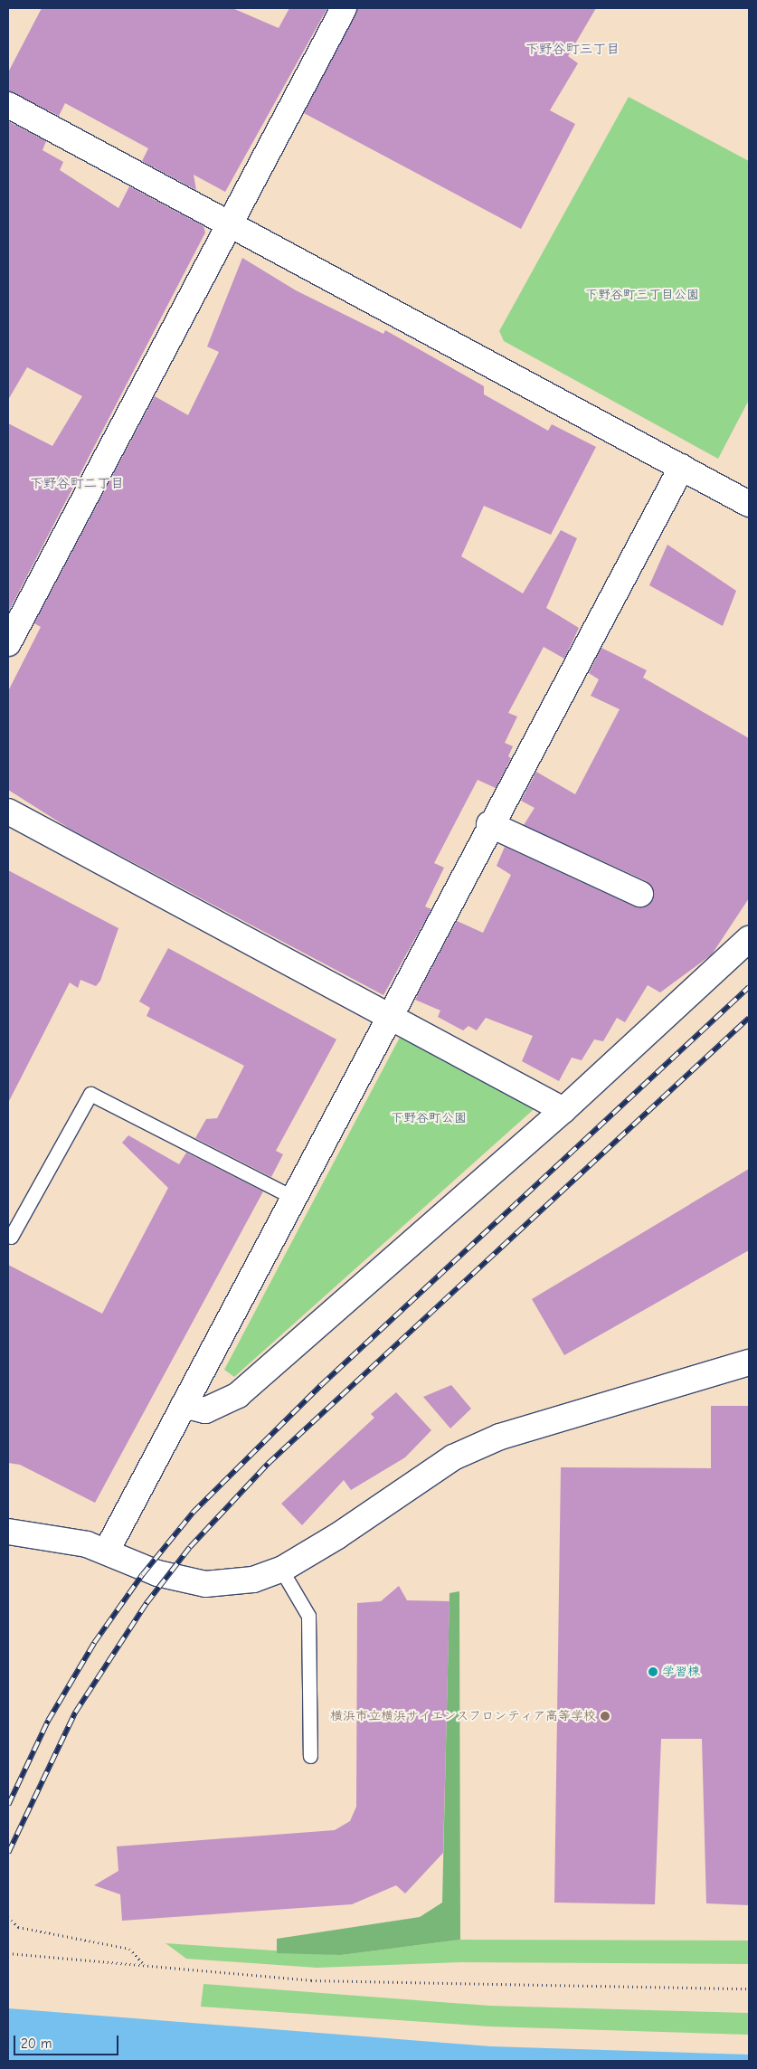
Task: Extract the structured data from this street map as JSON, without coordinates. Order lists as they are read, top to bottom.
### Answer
{
  "districts": ["下野谷町三丁目", "下野谷町二丁目"],
  "parks": ["下野谷町三丁目公園", "下野谷町公園"],
  "places": ["学習棟", "横浜市立横浜サイエンスフロンティア高等学校"],
  "scale_bar": "20 m"
}
